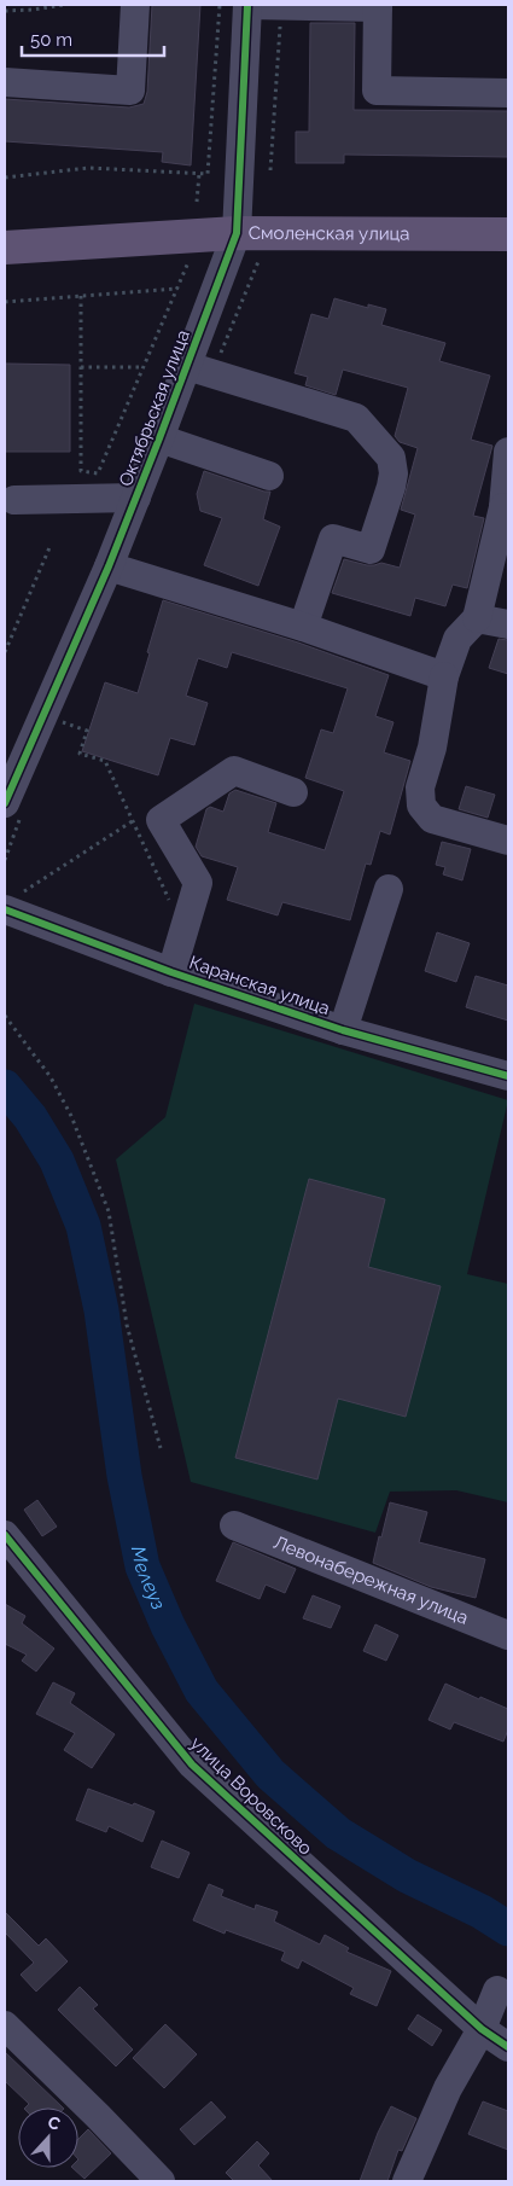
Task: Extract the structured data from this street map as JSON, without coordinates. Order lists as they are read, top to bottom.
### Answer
{
  "streets": {
    "main road": ["Смоленская улица"],
    "street": [
      "Октябрьская улица",
      "Каранская улица",
      "Левонабережная улица",
      "улица Воровсково"
    ]
  },
  "crossings": [
    ["Смоленская улица", "Октябрьская улица"]
  ],
  "water": ["Мелеуз"],
  "scale_bar": "50 m",
  "north": "top"
}
